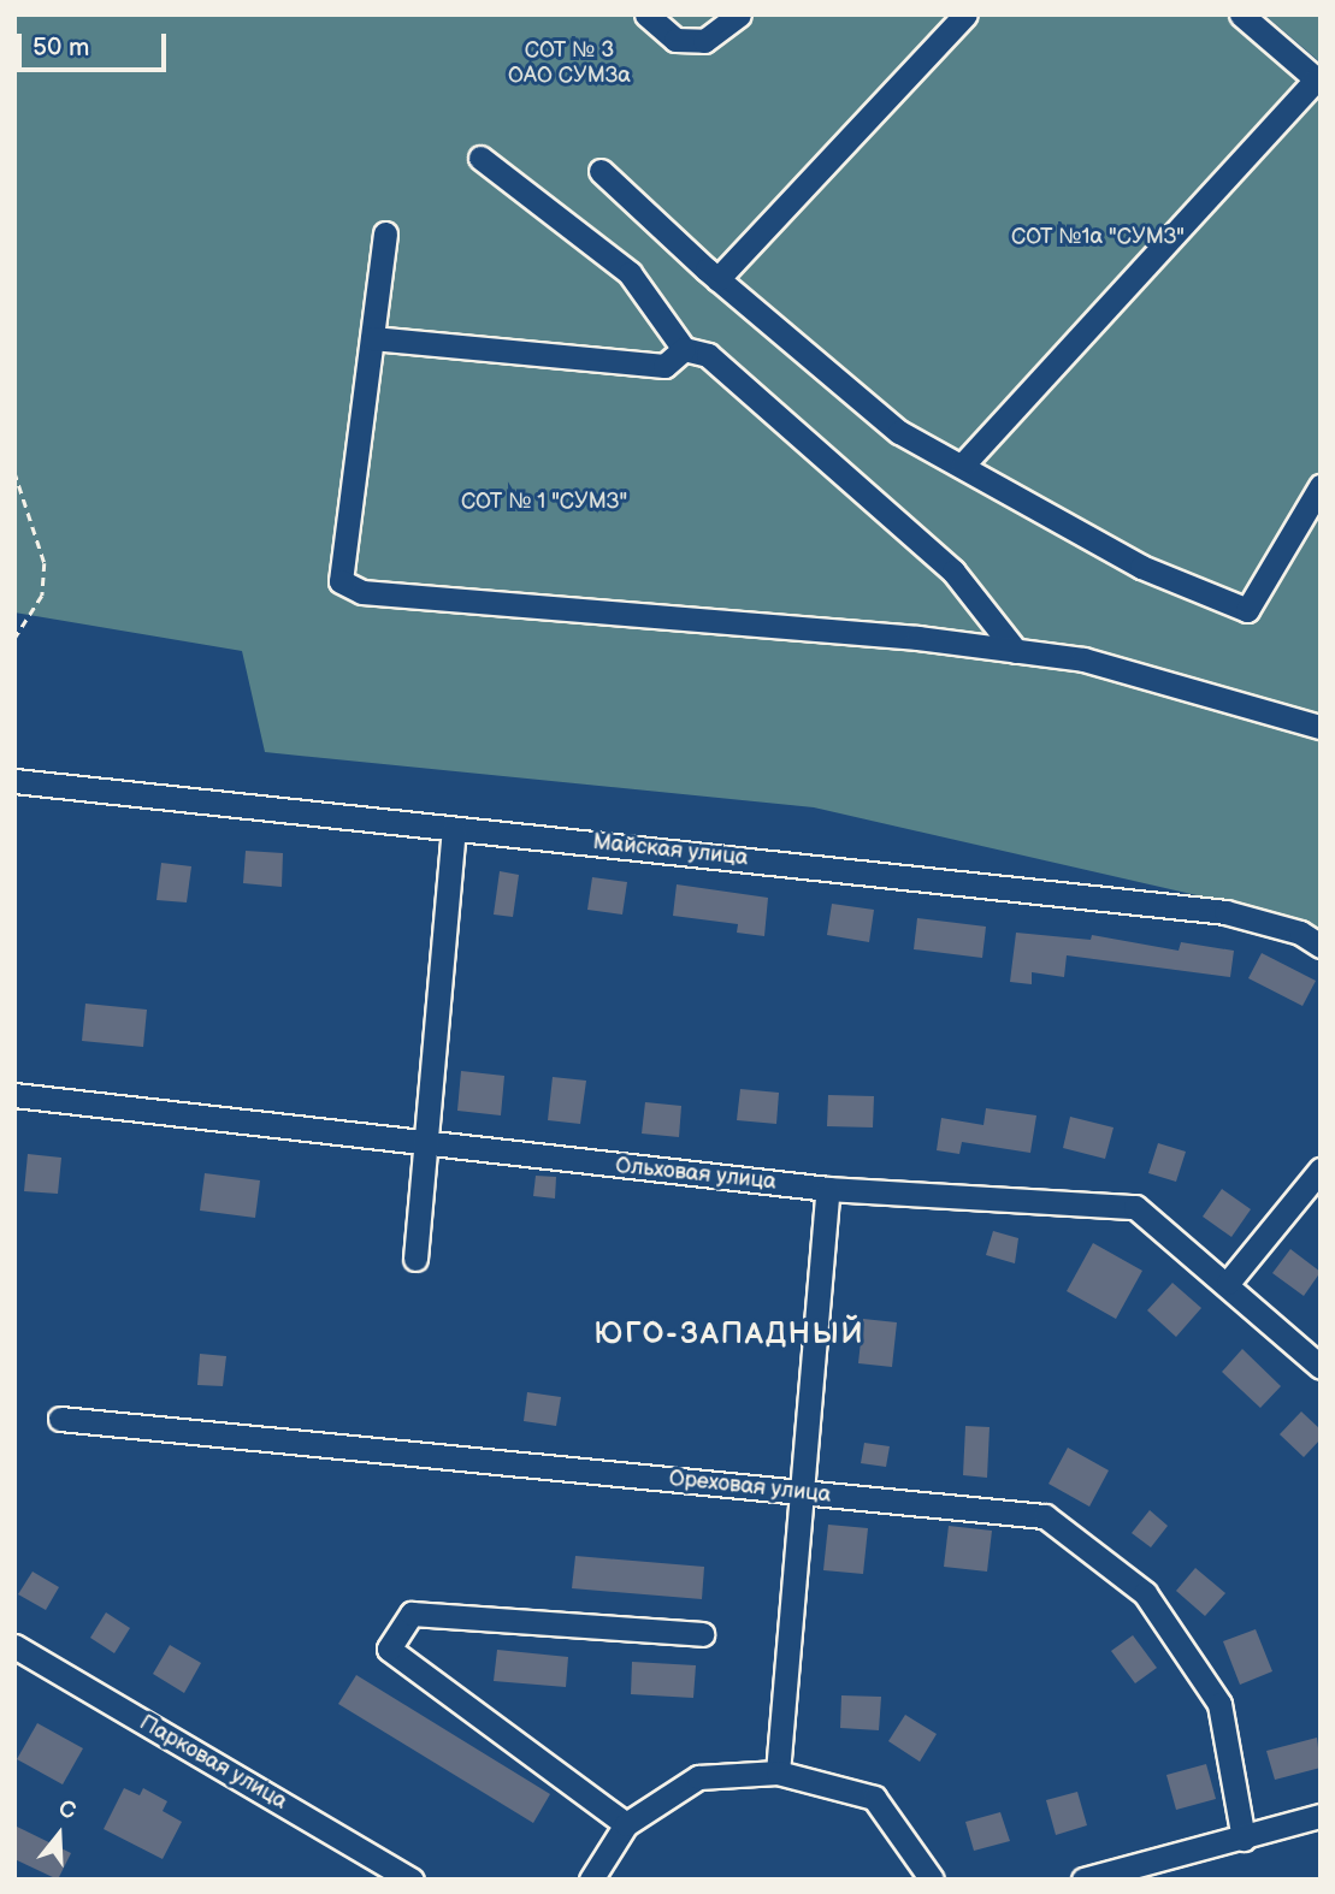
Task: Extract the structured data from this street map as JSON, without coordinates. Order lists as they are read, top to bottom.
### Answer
{
  "streets": {
    "street": [
      "Майская улица",
      "Ольховая улица",
      "Ореховая улица",
      "Парковая улица"
    ]
  },
  "districts": ["ЮГО-ЗАПАДНЫЙ"],
  "parks": ["СОТ № 3 ОАО СУМЗа", "СОТ №1а \"СУМЗ\"", "СОТ № 1 \"СУМЗ\""],
  "scale_bar": "50 m",
  "north": "top"
}
